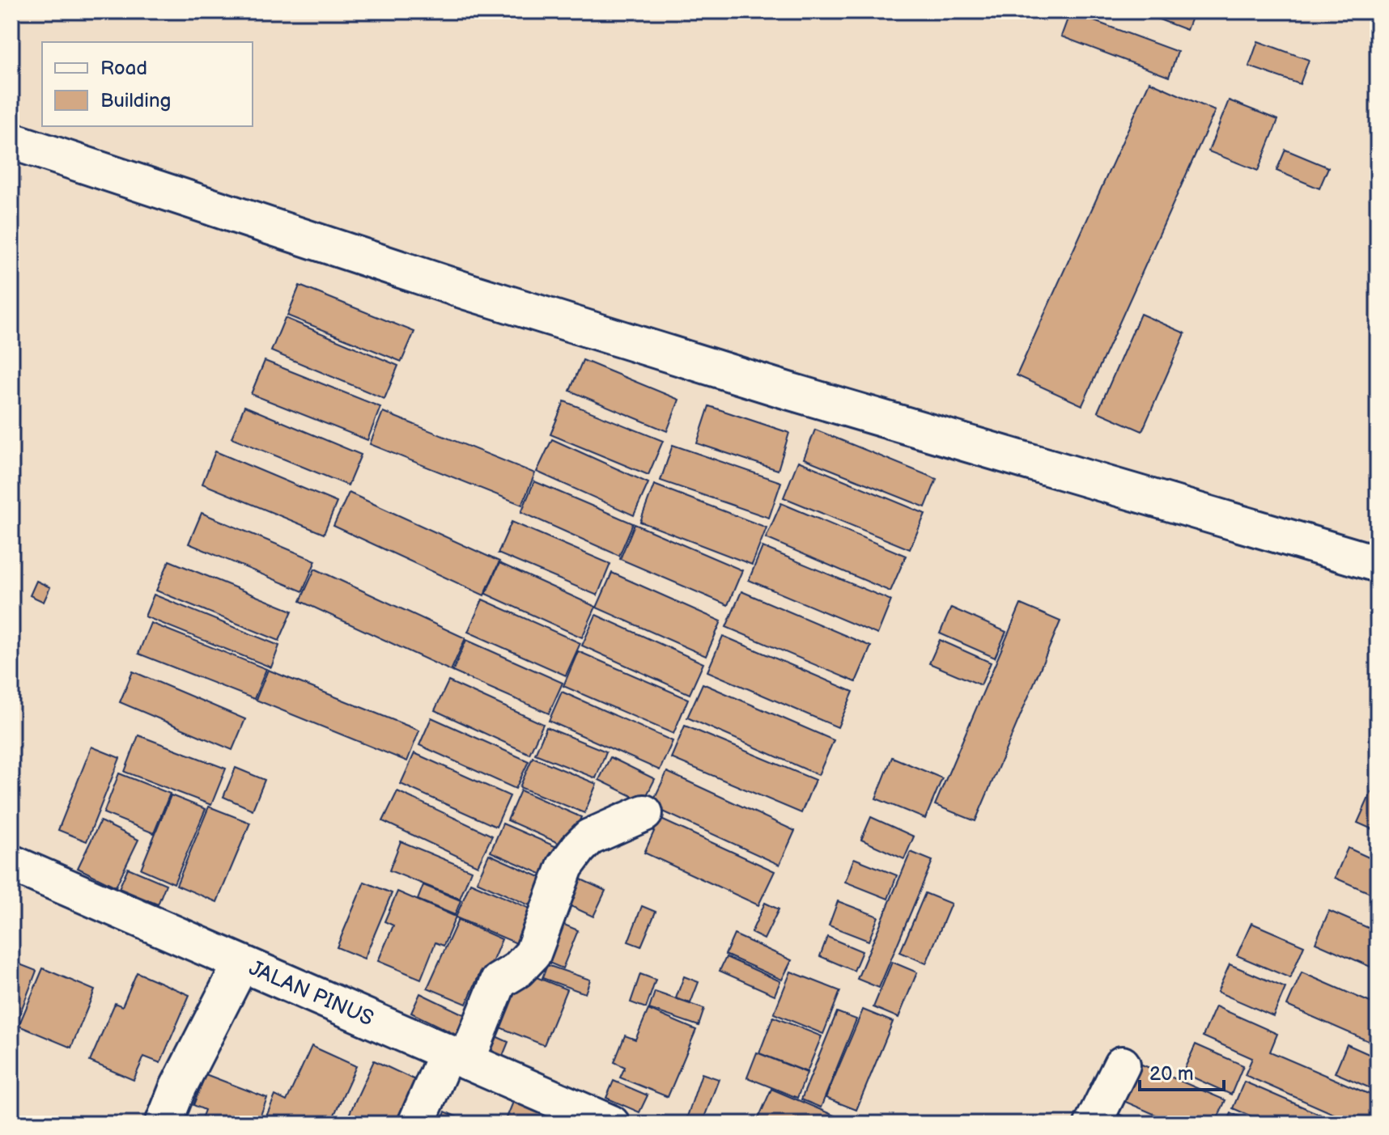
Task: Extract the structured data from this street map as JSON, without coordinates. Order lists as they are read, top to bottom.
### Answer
{
  "streets": {
    "street": ["JALAN PINUS"]
  },
  "legend": ["Road", "Building"],
  "scale_bar": "20 m"
}
